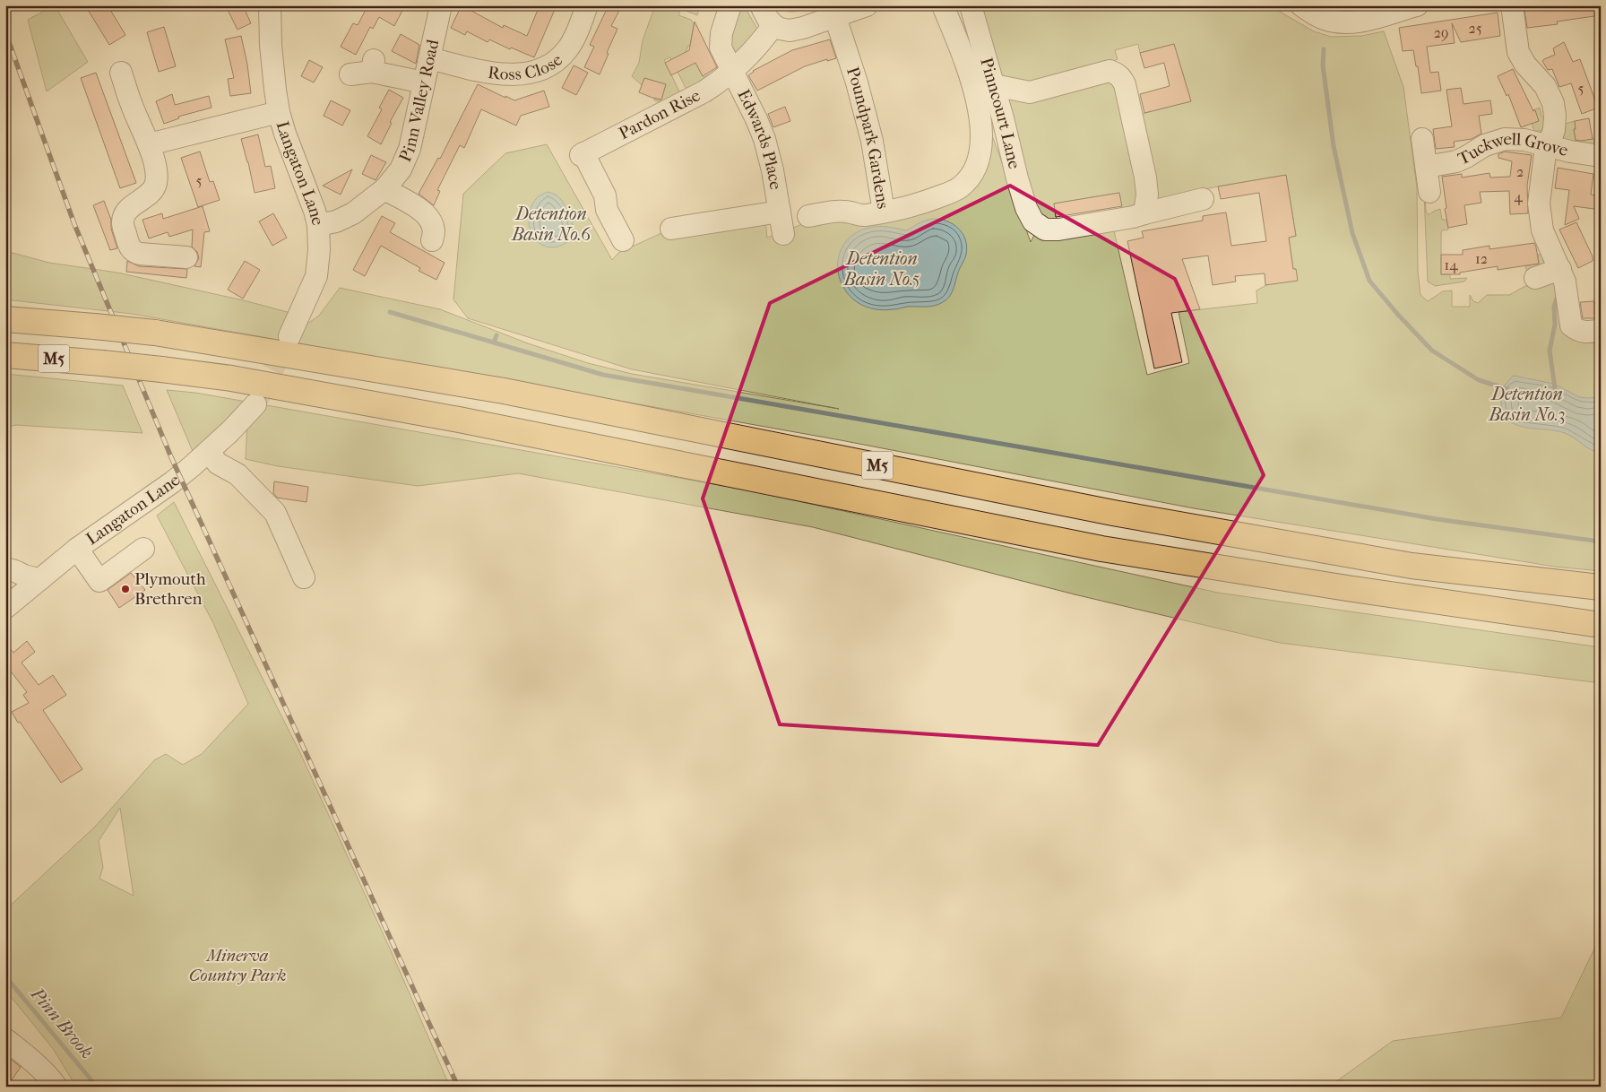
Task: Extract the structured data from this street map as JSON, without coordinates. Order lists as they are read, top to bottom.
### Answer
{
  "streets": {
    "highway": ["M5"],
    "street": [
      "Ross Close",
      "Pinn Valley Road",
      "Pinncourt Lane",
      "Pardon Rise",
      "Poundpark Gardens",
      "Edwards Place",
      "Tuckwell Grove",
      "Langaton Lane"
    ]
  },
  "crossings": [
    ["Ross Close", "Pinn Valley Road"],
    ["Pinn Valley Road", "Langaton Lane"],
    ["Pardon Rise", "Edwards Place"]
  ],
  "water": [
    "Detention Basin No.6",
    "Detention Basin No.5",
    "Detention Basin No.3",
    "Pinn Brook"
  ],
  "parks": ["Minerva Country Park"],
  "places": ["Plymouth Brethren"],
  "house_numbers": [
    "25",
    "29",
    "5",
    "2",
    "5",
    "4",
    "12",
    "14"
  ]
}
